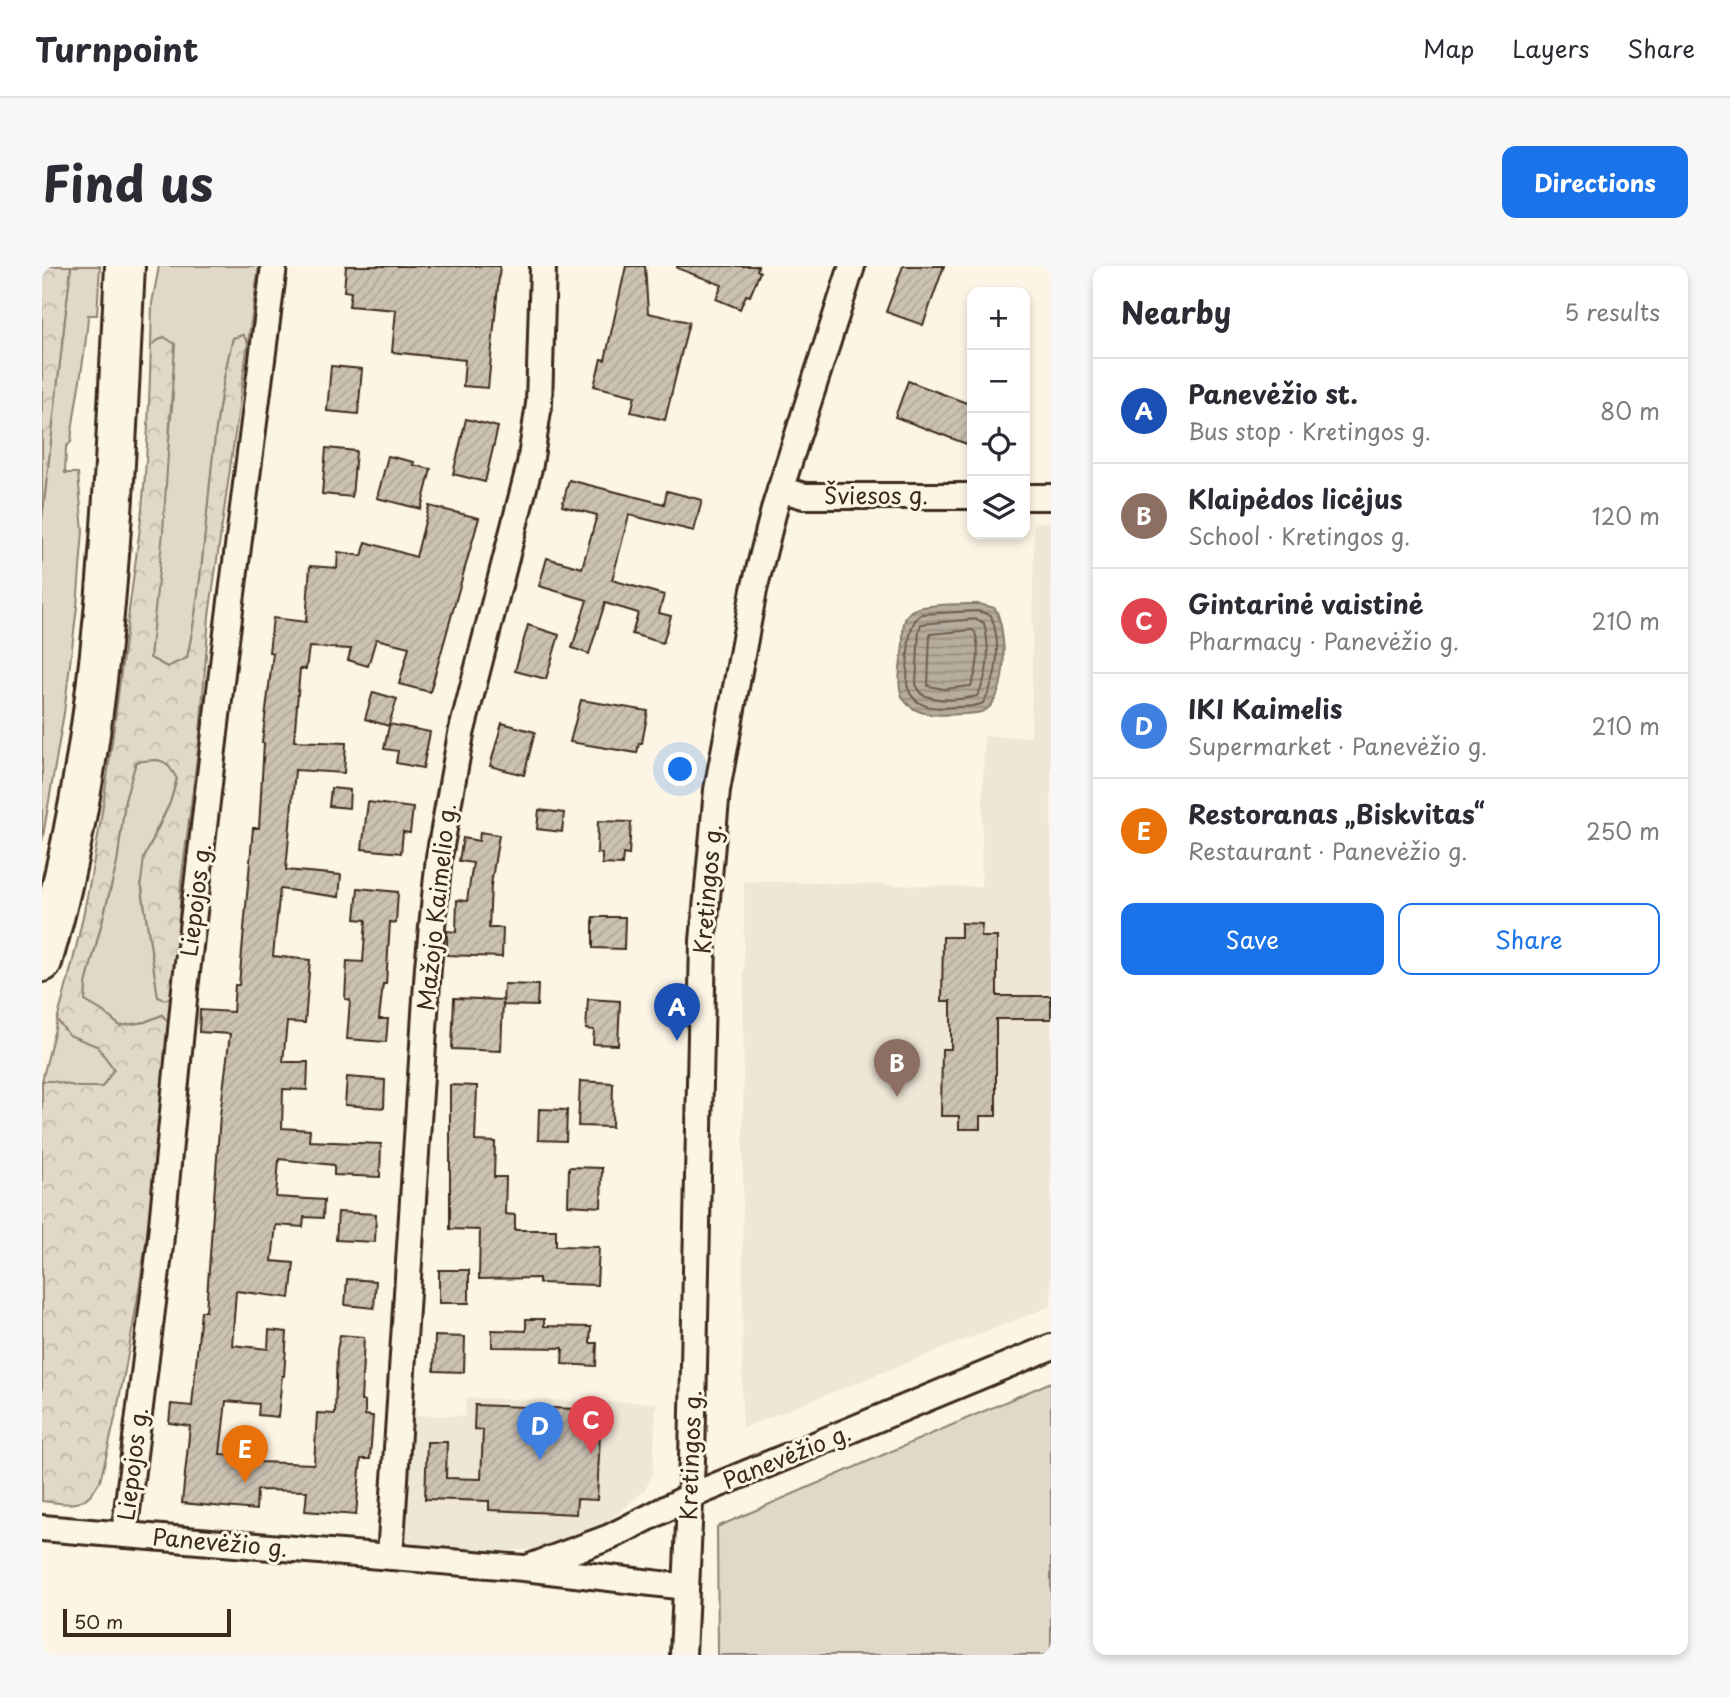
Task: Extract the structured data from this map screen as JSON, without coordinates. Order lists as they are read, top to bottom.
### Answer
{
  "streets": {
    "street": [
      "Šviesos g.",
      "Kretingos g.",
      "Liepojos g.",
      "Mažojo Kaimelio g.",
      "Panevėžio g."
    ]
  },
  "crossings": [
    ["Šviesos g.", "Kretingos g."],
    ["Kretingos g.", "Panevėžio g."],
    ["Liepojos g.", "Panevėžio g."],
    ["Mažojo Kaimelio g.", "Panevėžio g."]
  ],
  "scale_bar": "50 m",
  "page": {
    "header": "Turnpoint",
    "nav": ["Map", "Layers", "Share"],
    "title": "Find us",
    "buttons": [
      "Directions",
      ["Save", "Share"]
    ],
    "heading": ["Nearby", "5 results"],
    "map_buttons": ["+", "−"],
    "list": [
      {
        "mark": "A",
        "name": "Panevėžio st.",
        "note": "Bus stop · Kretingos g.",
        "value": "80 m"
      },
      {
        "mark": "B",
        "name": "Klaipėdos licėjus",
        "note": "School · Kretingos g.",
        "value": "120 m"
      },
      {
        "mark": "C",
        "name": "Gintarinė vaistinė",
        "note": "Pharmacy · Panevėžio g.",
        "value": "210 m"
      },
      {
        "mark": "D",
        "name": "IKI Kaimelis",
        "note": "Supermarket · Panevėžio g.",
        "value": "210 m"
      },
      {
        "mark": "E",
        "name": "Restoranas „Biskvitas“",
        "note": "Restaurant · Panevėžio g.",
        "value": "250 m"
      }
    ],
    "pins": [
      "A",
      "B",
      "C",
      "D",
      "E"
    ],
    "scale": "50 m"
  }
}
